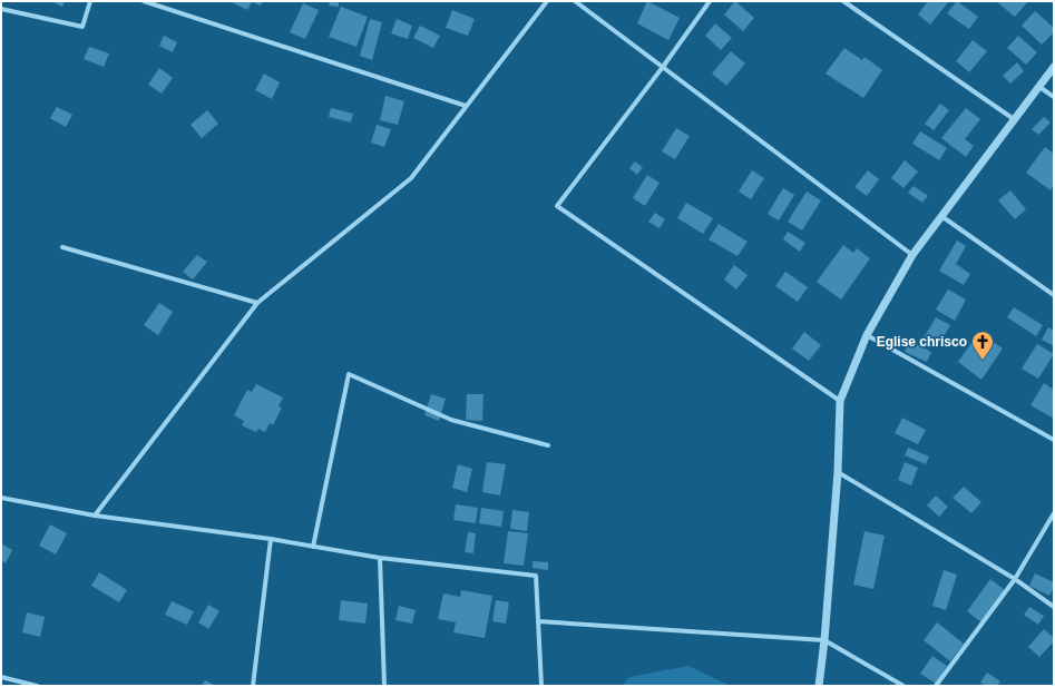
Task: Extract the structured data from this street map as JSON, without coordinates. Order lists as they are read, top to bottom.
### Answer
{
  "places": {
    "church": ["Eglise chrisco"]
  }
}
